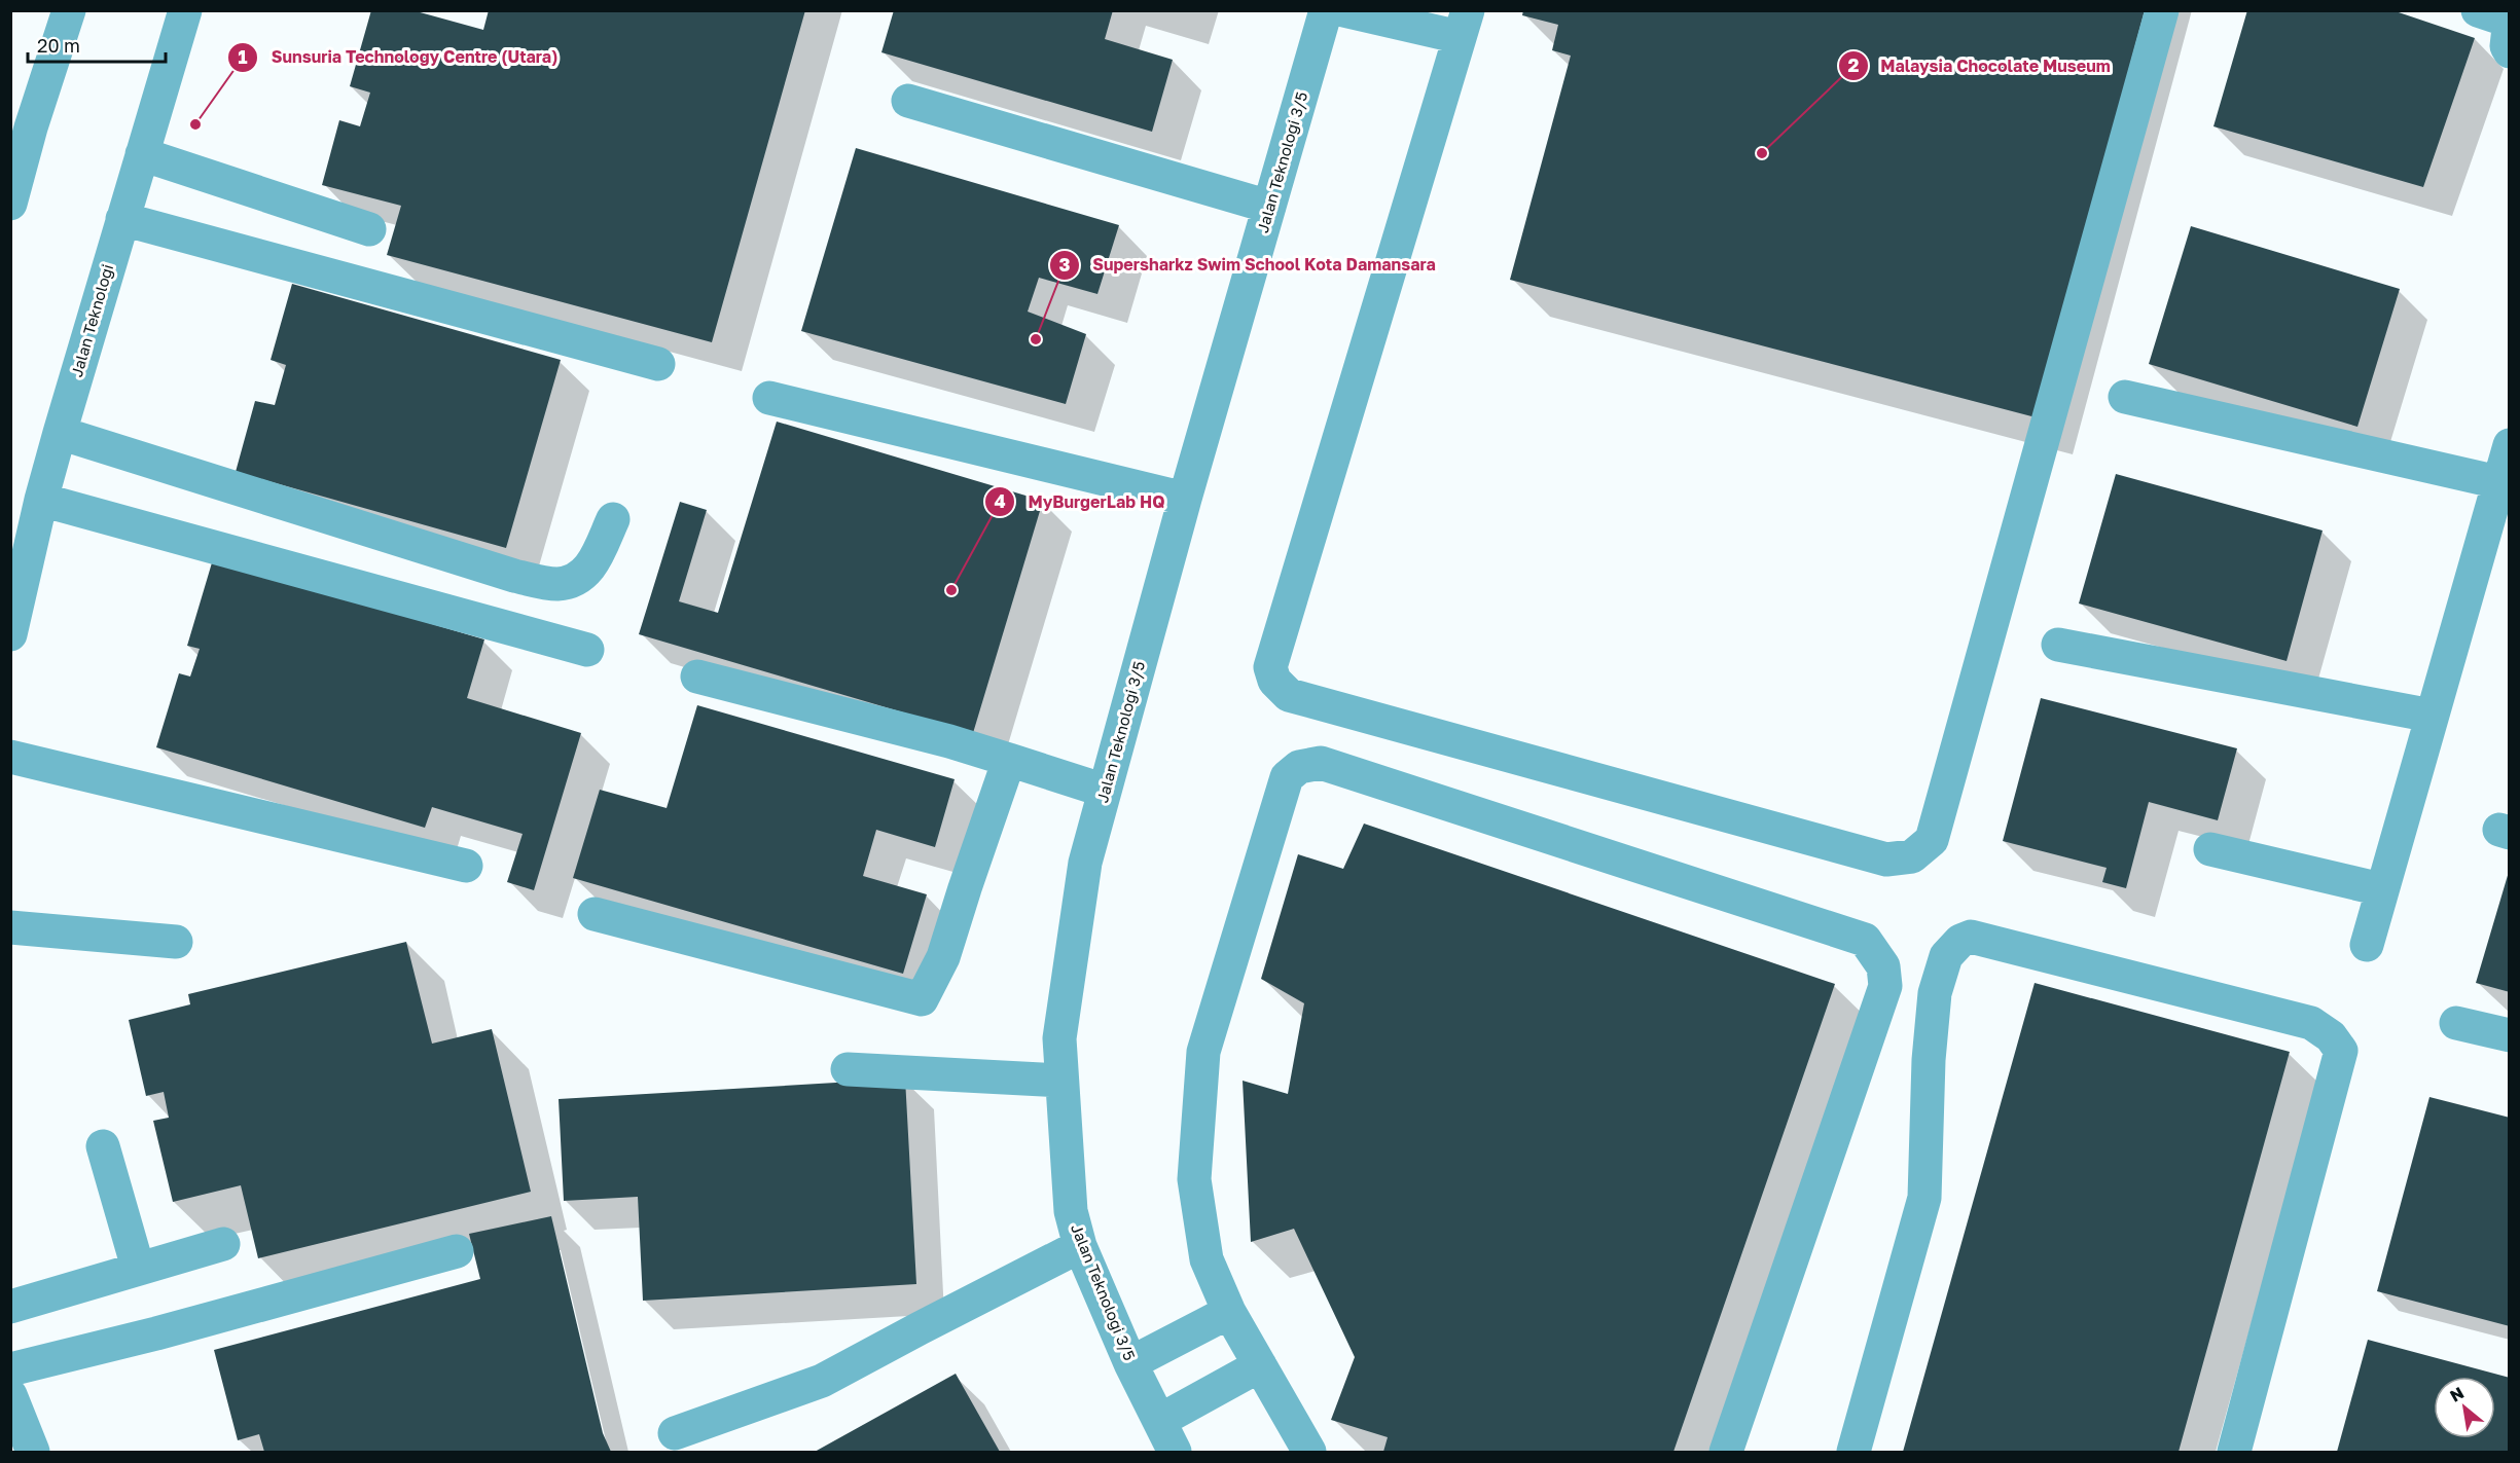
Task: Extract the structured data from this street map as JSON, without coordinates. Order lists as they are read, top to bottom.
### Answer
{
  "streets": {
    "street": ["Jalan Teknologi 3/5", "Jalan Teknologi"]
  },
  "places": [
    "Sunsuria Technology Centre (Utara)",
    "Malaysia Chocolate Museum",
    "Supersharkz Swim School Kota Damansara",
    "MyBurgerLab HQ"
  ],
  "scale_bar": "20 m",
  "north": "top left"
}
